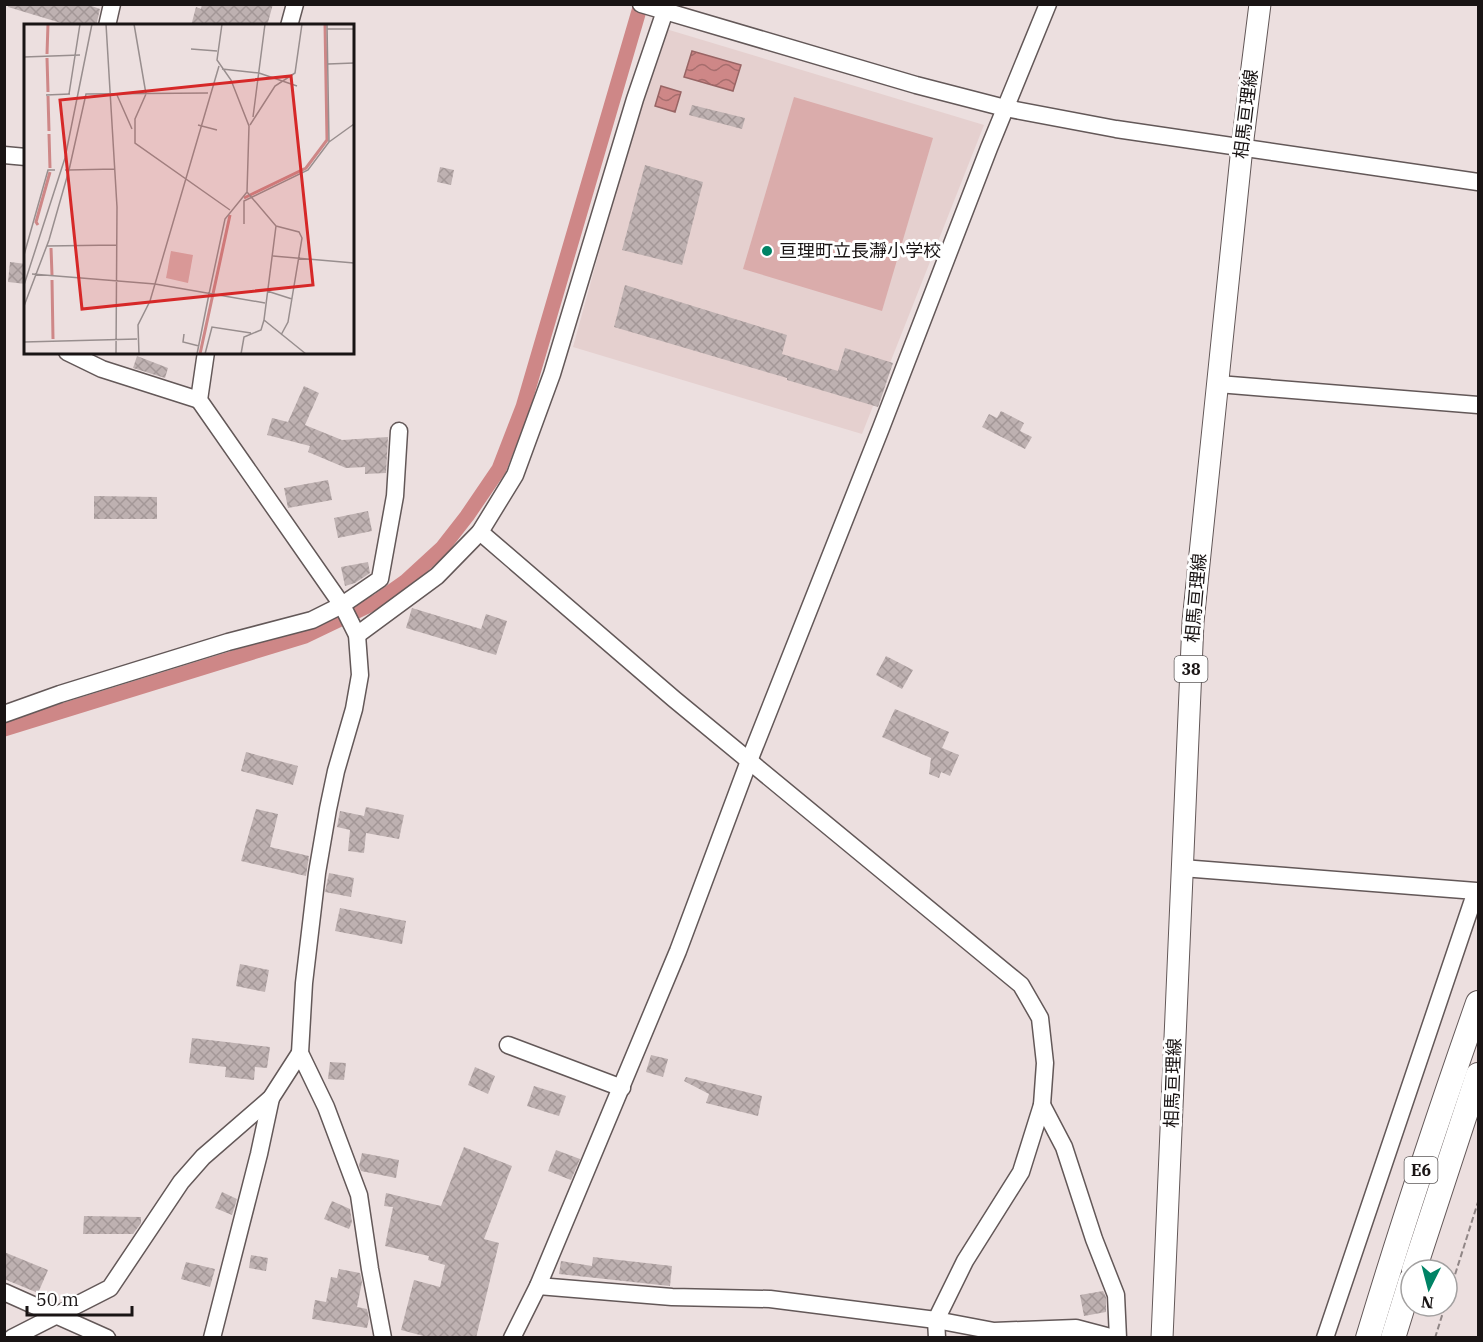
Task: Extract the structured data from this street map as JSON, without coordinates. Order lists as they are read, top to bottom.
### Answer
{
  "streets": {
    "highway": ["E6"],
    "main road": ["相馬亘理線", "38"]
  },
  "places": ["亘理町立長瀞小学校"],
  "scale_bar": "50 m",
  "north": "bottom"
}
